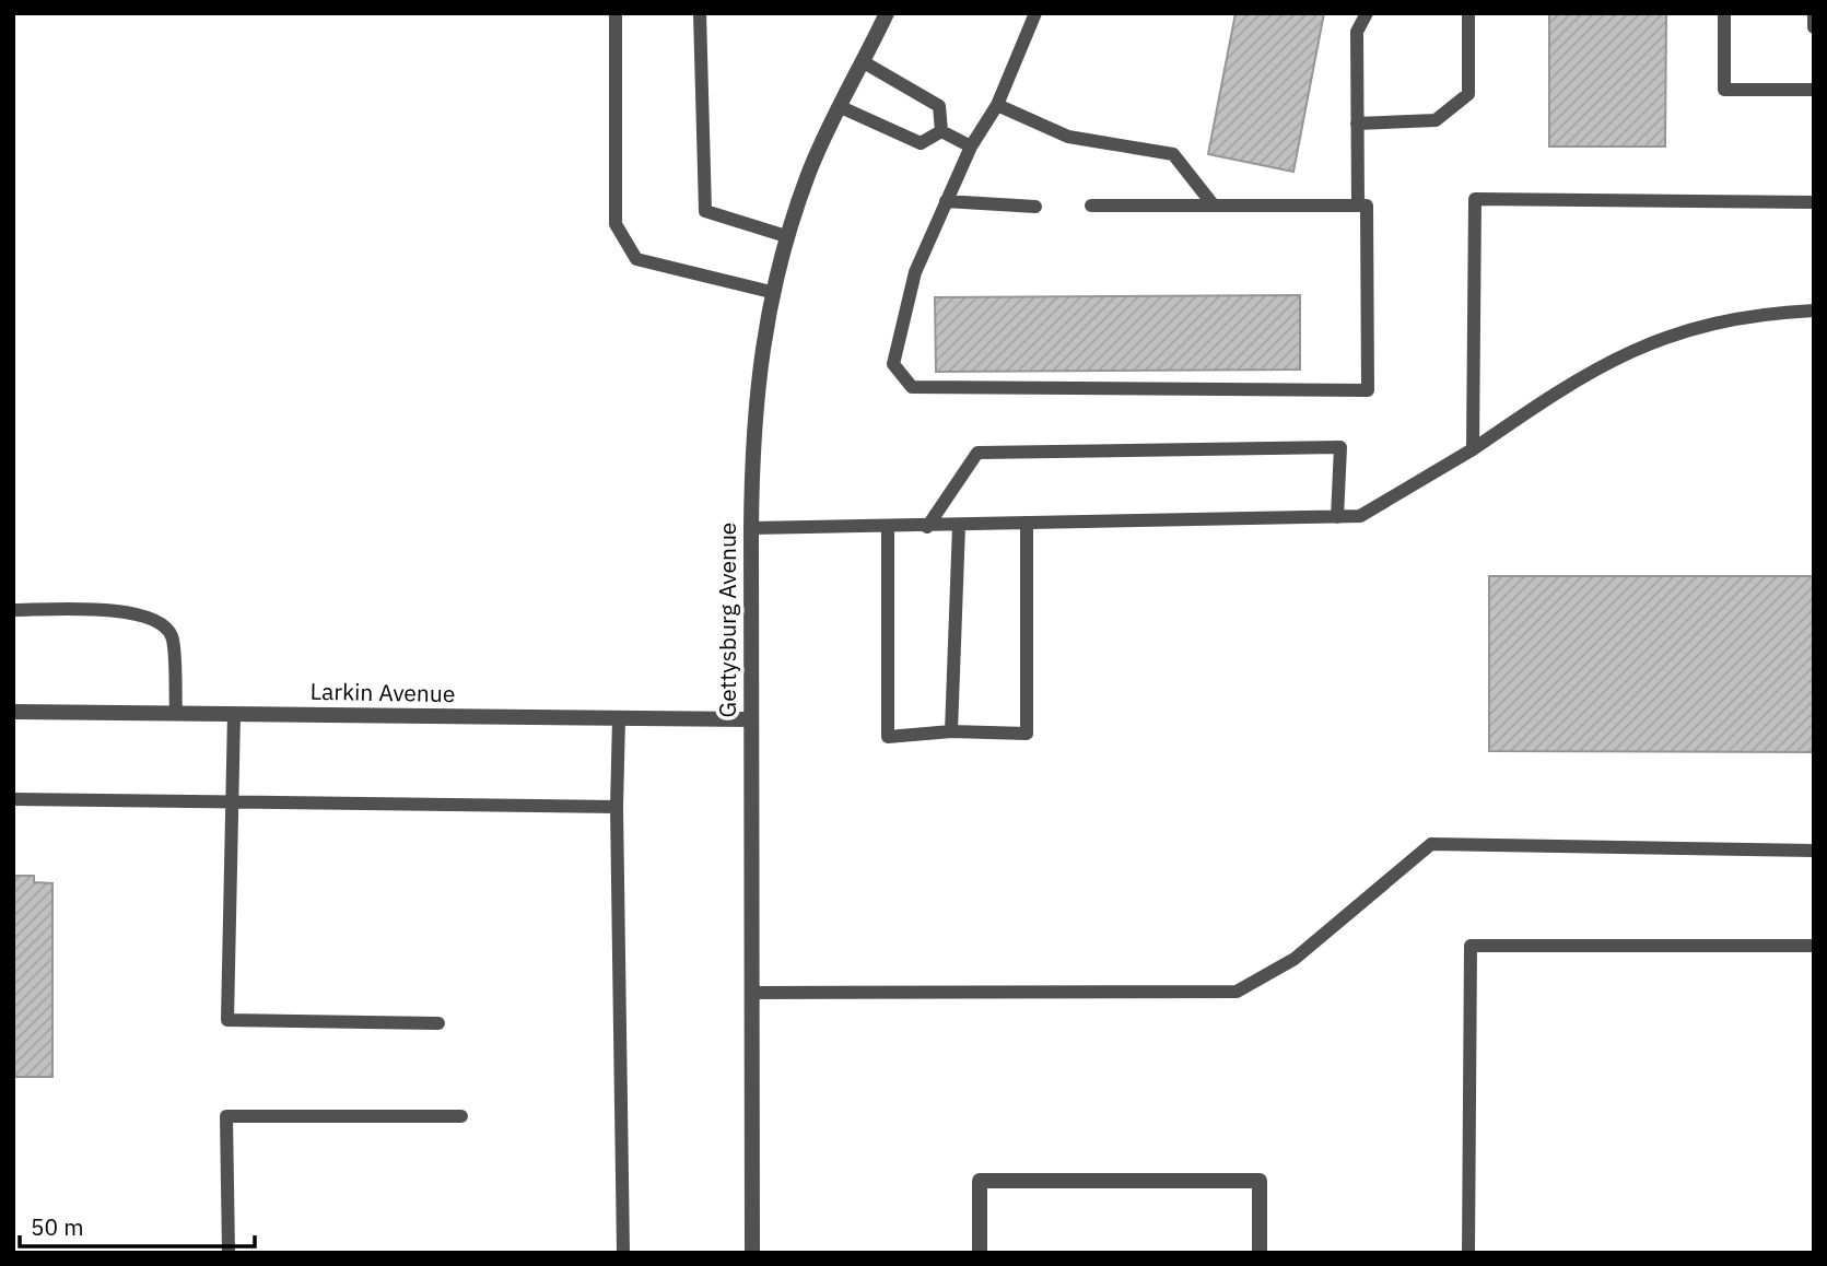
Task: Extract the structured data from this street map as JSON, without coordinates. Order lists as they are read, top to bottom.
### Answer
{
  "streets": {
    "street": ["Gettysburg Avenue", "Larkin Avenue"]
  },
  "crossings": [
    ["Gettysburg Avenue", "Larkin Avenue"]
  ],
  "scale_bar": "50 m"
}
